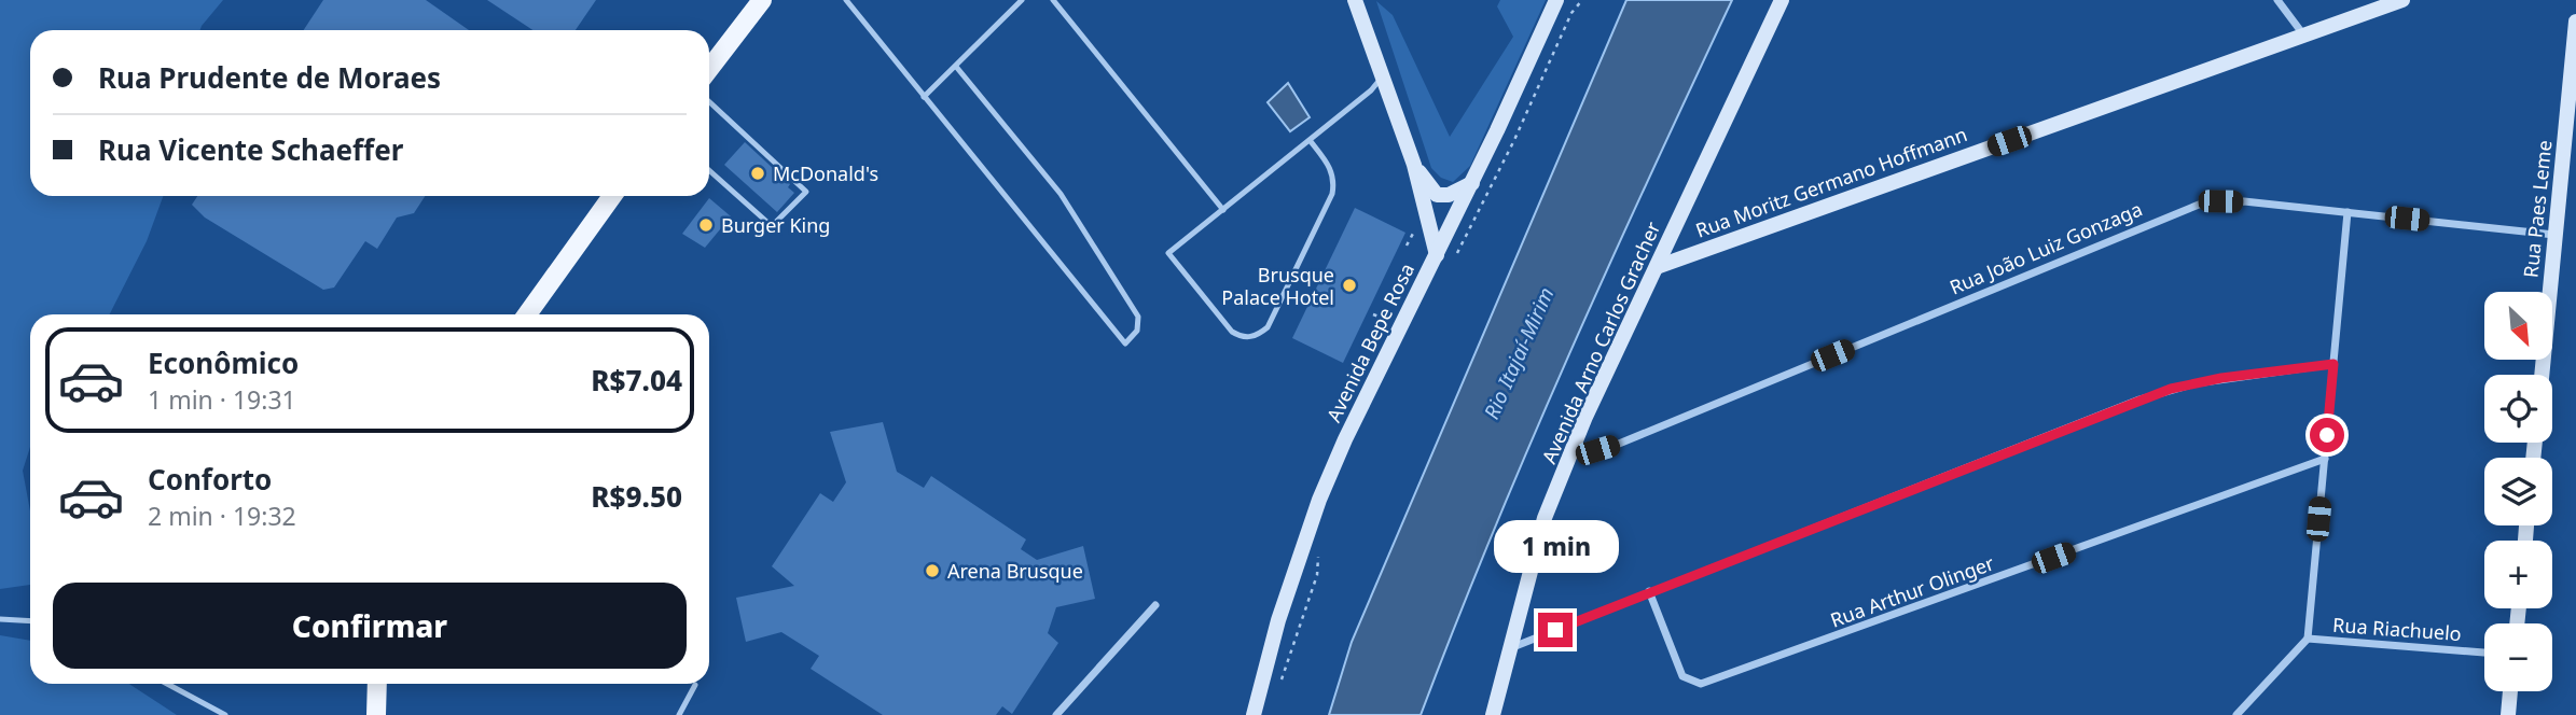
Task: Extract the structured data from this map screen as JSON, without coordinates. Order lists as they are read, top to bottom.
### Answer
{
  "streets": {
    "street": [
      "Rua Moritz Germano Hoffmann",
      "Rua Paes Leme",
      "Rua João Luiz Gonzaga",
      "Avenida Bepe Rosa",
      "Avenida Arno Carlos Gracher",
      "Rua Arthur Olinger",
      "Rua Riachuelo"
    ]
  },
  "crossings": [
    ["Rua Moritz Germano Hoffmann", "Avenida Arno Carlos Gracher"],
    ["Rua Paes Leme", "Rua João Luiz Gonzaga"],
    ["Rua João Luiz Gonzaga", "Avenida Arno Carlos Gracher"]
  ],
  "water": ["Rio Itajaí-Mirim"],
  "places": [
    "McDonald's",
    "Burger King",
    "Brusque Palace Hotel",
    "Arena Brusque"
  ],
  "north": "bottom right",
  "page": {
    "banner": ["Rua Prudente de Moraes", "Rua Vicente Schaeffer"],
    "map_buttons": ["+", "−"],
    "list": [
      {
        "name": "Econômico",
        "note": "1 min · 19:31",
        "value": "R$7.04"
      },
      {
        "name": "Conforto",
        "note": "2 min · 19:32",
        "value": "R$9.50"
      }
    ],
    "bubble": "1 min",
    "buttons": "Confirmar"
  }
}
